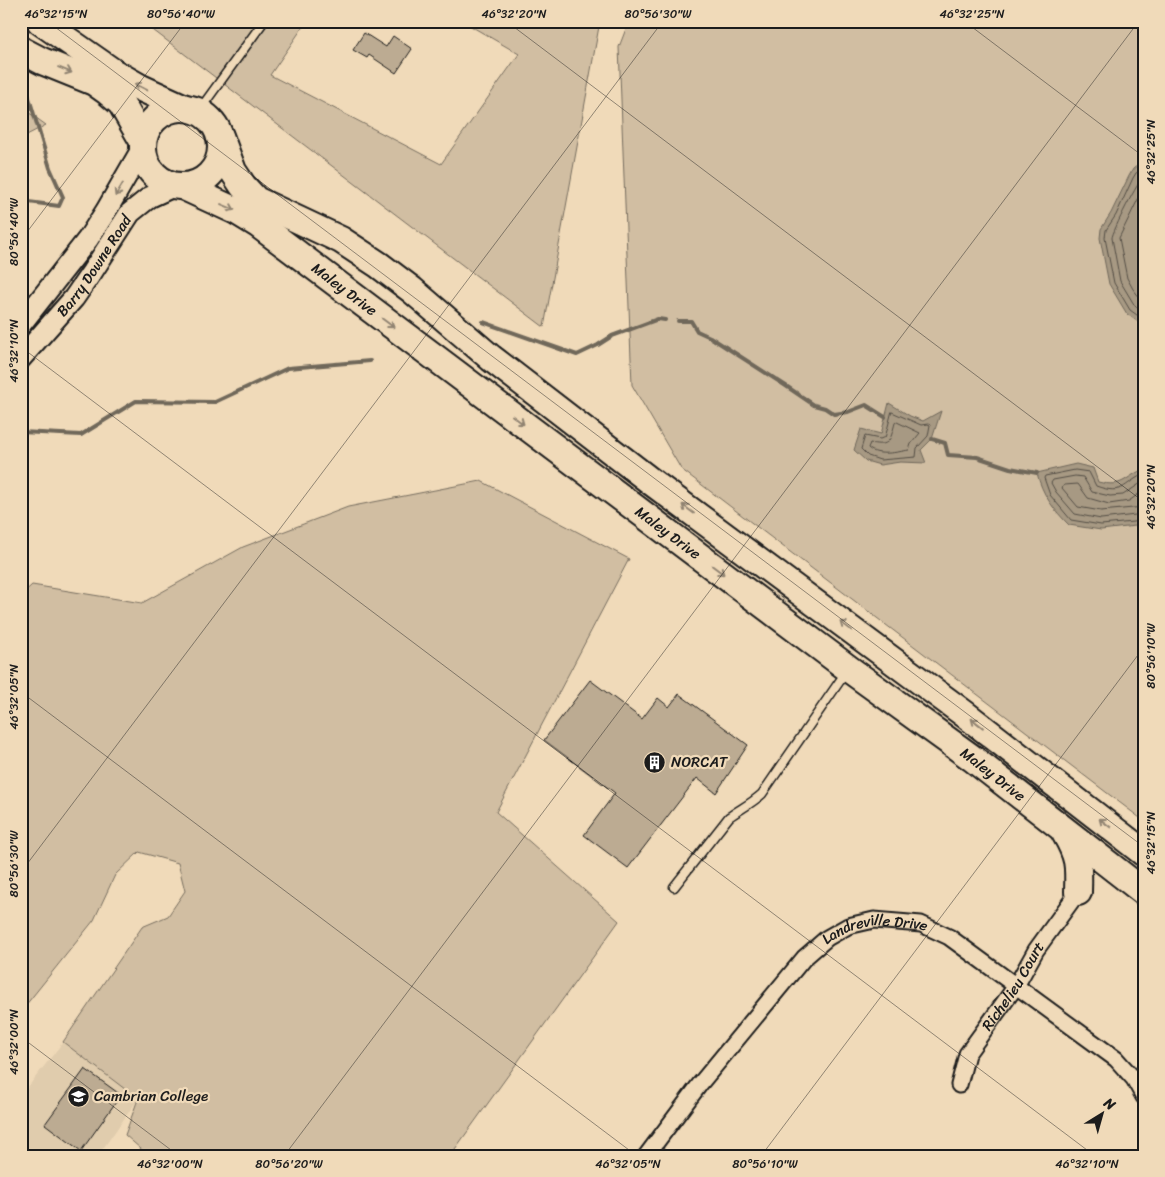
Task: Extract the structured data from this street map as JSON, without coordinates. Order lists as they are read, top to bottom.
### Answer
{
  "streets": {
    "highway": ["Maley Drive"],
    "main road": ["Barry Downe Road"],
    "street": ["Landreville Drive", "Richelieu Court"]
  },
  "crossings": [
    ["Barry Downe Road", "Maley Drive"],
    ["Landreville Drive", "Richelieu Court"]
  ],
  "places": {
    "building": ["NORCAT"],
    "school or university": ["Cambrian College"]
  },
  "north": "top right",
  "coordinates": [
    "46°32'15\"N",
    "80°56'40\"W",
    "46°32'20\"N",
    "80°56'30\"W",
    "46°32'25\"N",
    "46°32'10\"N",
    "80°56'10\"W",
    "46°32'05\"N",
    "46°32'00\"N",
    "80°56'20\"W"
  ]
}
